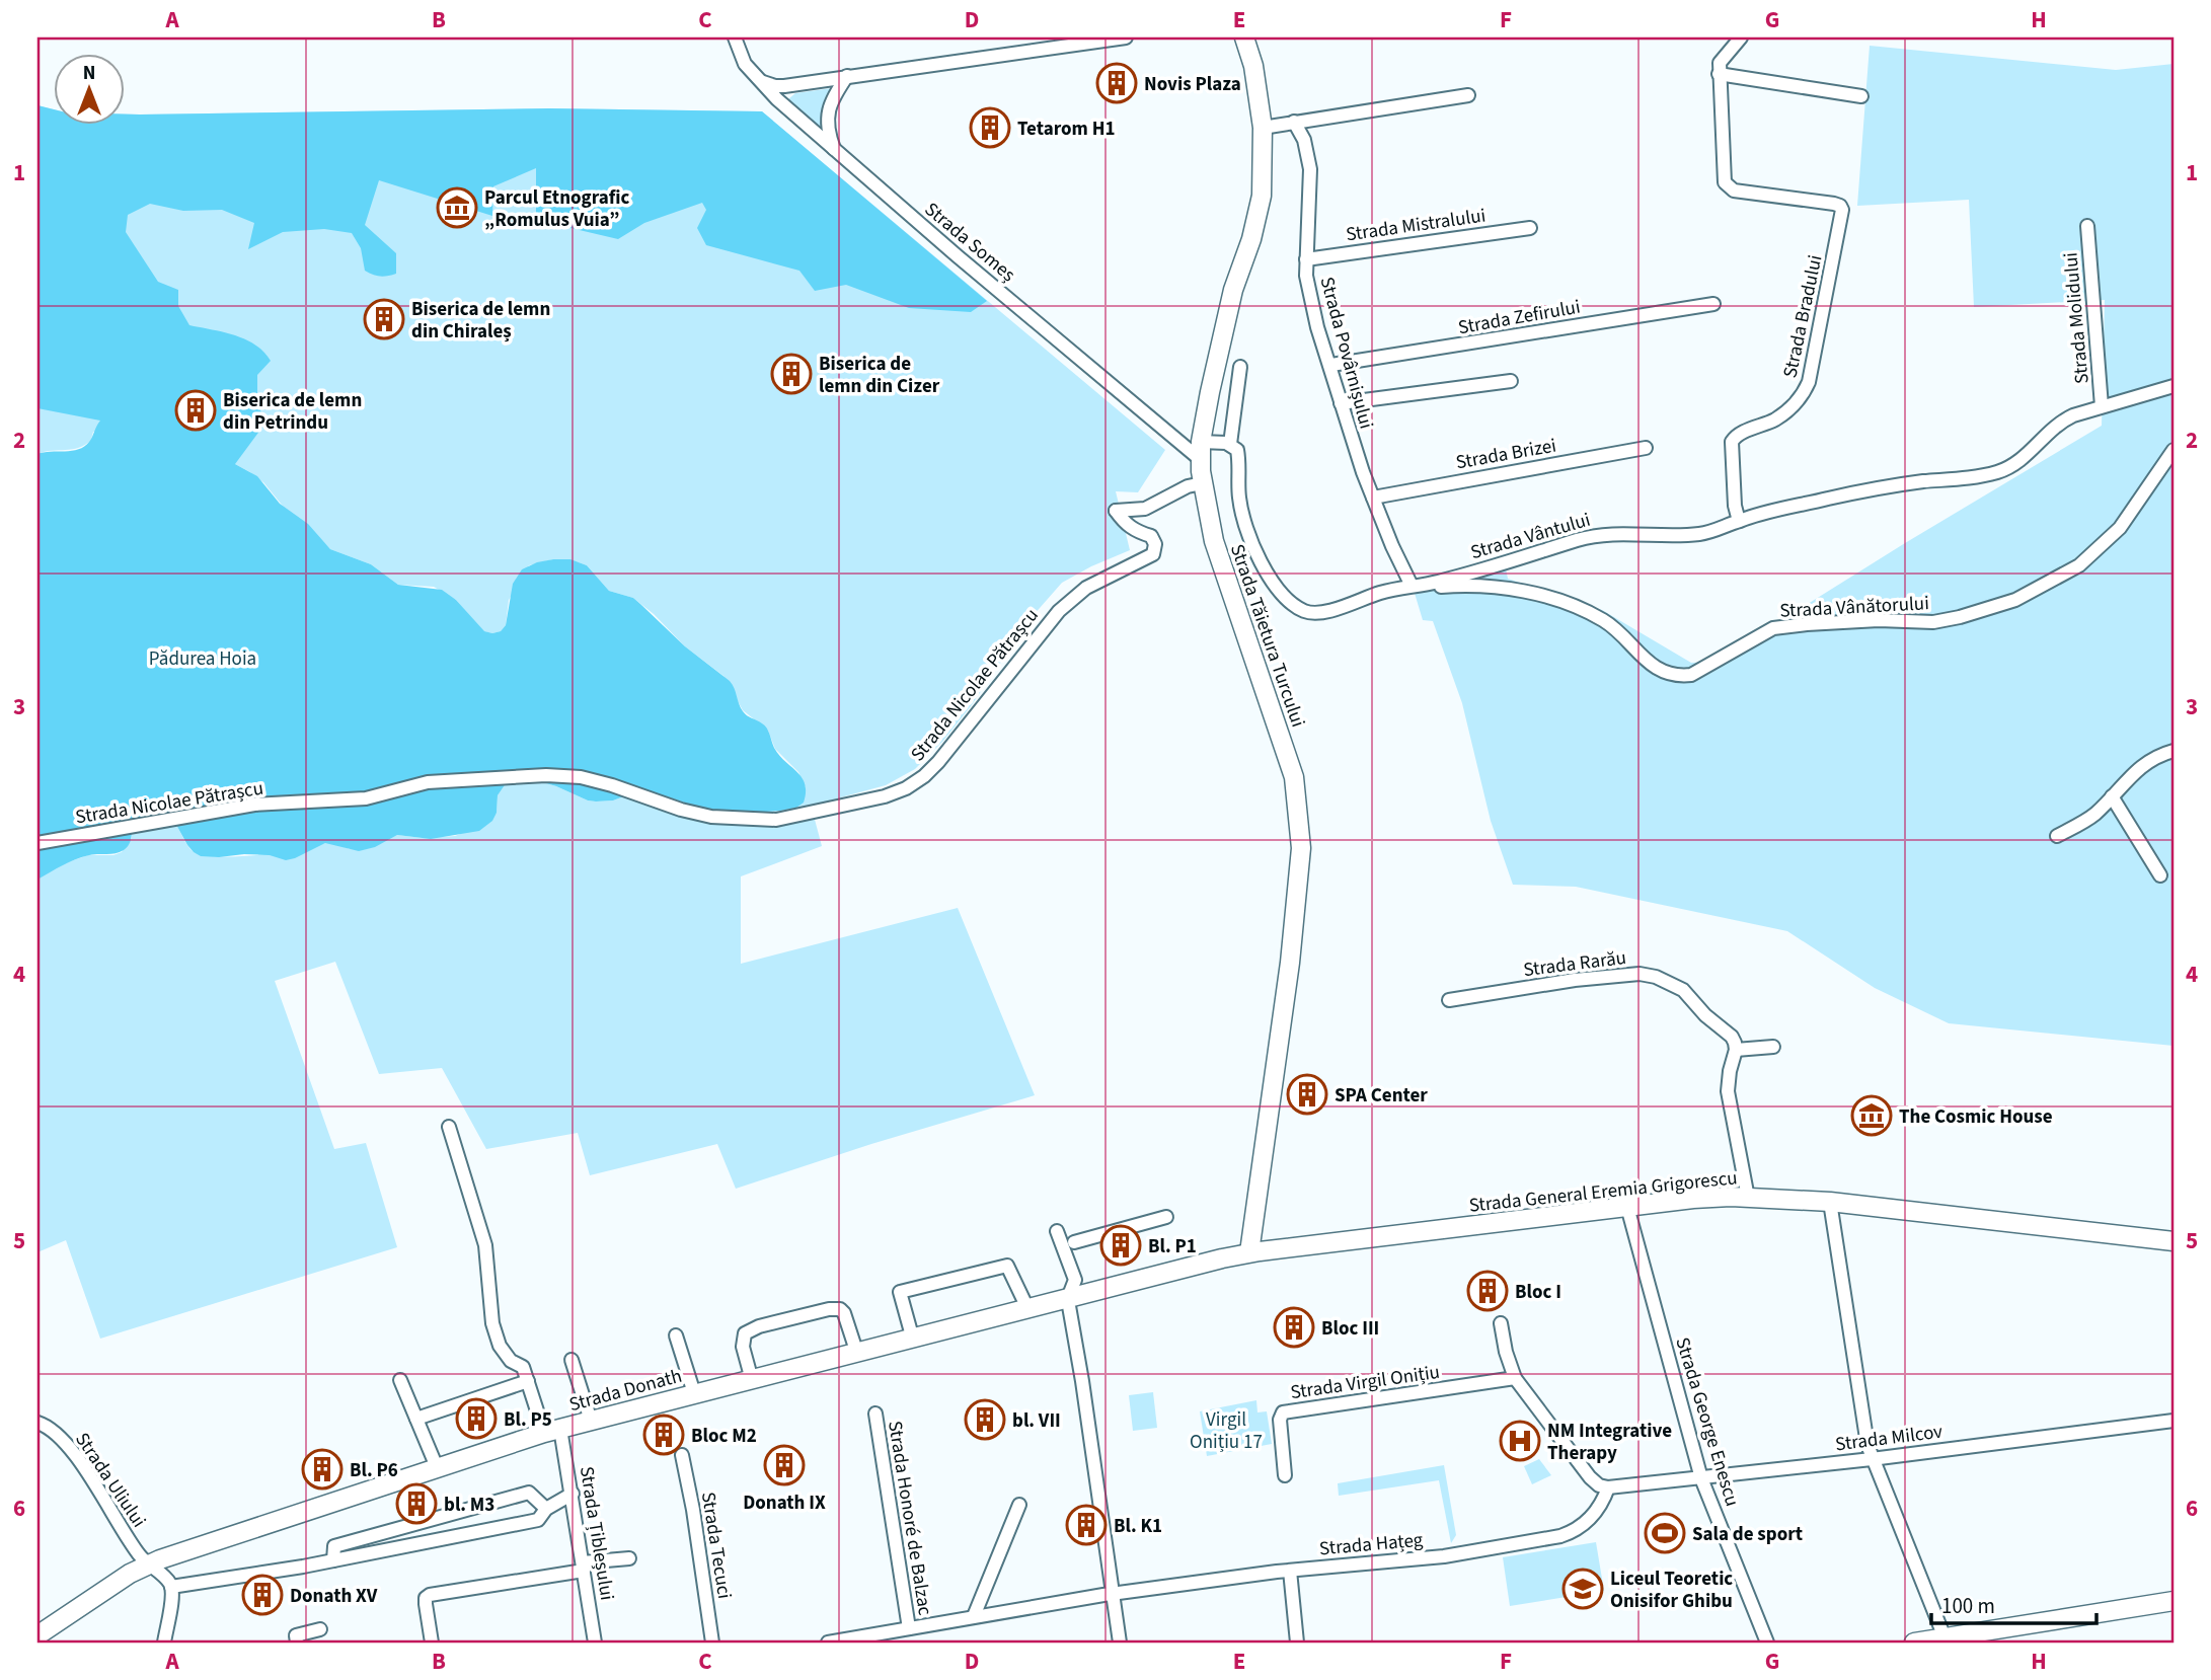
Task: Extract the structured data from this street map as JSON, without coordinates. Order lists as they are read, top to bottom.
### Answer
{
  "streets": {
    "main road": ["Strada Tăietura Turcului", "Strada General Eremia Grigorescu", "Strada Donath"],
    "street": [
      "Strada Mistralului",
      "Strada Someș",
      "Strada Zefirului",
      "Strada Bradului",
      "Strada Molidului",
      "Strada Povârnișului",
      "Strada Brizei",
      "Strada Vântului",
      "Strada Vânătorului",
      "Strada Nicolae Pătrașcu",
      "Strada Rarău",
      "Strada Virgil Onițiu",
      "Strada George Enescu",
      "Strada Milcov",
      "Strada Uliului",
      "Strada Honoré de Balzac",
      "Strada Țibleșului",
      "Strada Hațeg",
      "Strada Tecuci"
    ]
  },
  "crossings": [
    ["Strada Mistralului", "Strada Povârnișului"],
    ["Strada Someș", "Strada Tăietura Turcului"],
    ["Strada Zefirului", "Strada Povârnișului"],
    ["Strada Bradului", "Strada Vântului"],
    ["Strada Molidului", "Strada Vântului"],
    ["Strada Povârnișului", "Strada Brizei"],
    ["Strada Povârnișului", "Strada Vântului"],
    ["Strada Povârnișului", "Strada Vânătorului"],
    ["Strada Vântului", "Strada Vânătorului"],
    ["Strada Tăietura Turcului", "Strada Nicolae Pătrașcu"],
    ["Strada Tăietura Turcului", "Strada General Eremia Grigorescu"],
    ["Strada Tăietura Turcului", "Strada Donath"],
    ["Strada General Eremia Grigorescu", "Strada Donath"],
    ["Strada General Eremia Grigorescu", "Strada George Enescu"],
    ["Strada Donath", "Strada Uliului"],
    ["Strada Donath", "Strada Țibleșului"],
    ["Strada George Enescu", "Strada Milcov"],
    ["Strada Milcov", "Strada Hațeg"],
    ["Strada Honoré de Balzac", "Strada Hațeg"]
  ],
  "parks": ["Pădurea Hoia", "Virgil Onițiu 17"],
  "places": {
    "building": [
      "Novis Plaza",
      "Tetarom H1",
      "Biserica de lemn din Chiraleș",
      "Biserica de lemn din Cizer",
      "Biserica de lemn din Petrindu",
      "SPA Center",
      "Bl. P1",
      "Bloc I",
      "Bloc III",
      "Bl. P5",
      "bl. VII",
      "Bloc M2",
      "Donath IX",
      "Bl. P6",
      "bl. M3",
      "Bl. K1",
      "Donath XV"
    ],
    "museum": ["Parcul Etnografic „Romulus Vuia”", "The Cosmic House"],
    "hospital": ["NM Integrative Therapy"],
    "sports": ["Sala de sport"],
    "school or university": ["Liceul Teoretic Onisifor Ghibu"]
  },
  "scale_bar": "100 m",
  "north": "top",
  "grid": {
    "columns": [
      "A",
      "B",
      "C",
      "D",
      "E",
      "F",
      "G",
      "H"
    ],
    "rows": [
      "1",
      "2",
      "3",
      "4",
      "5",
      "6"
    ]
  }
}
